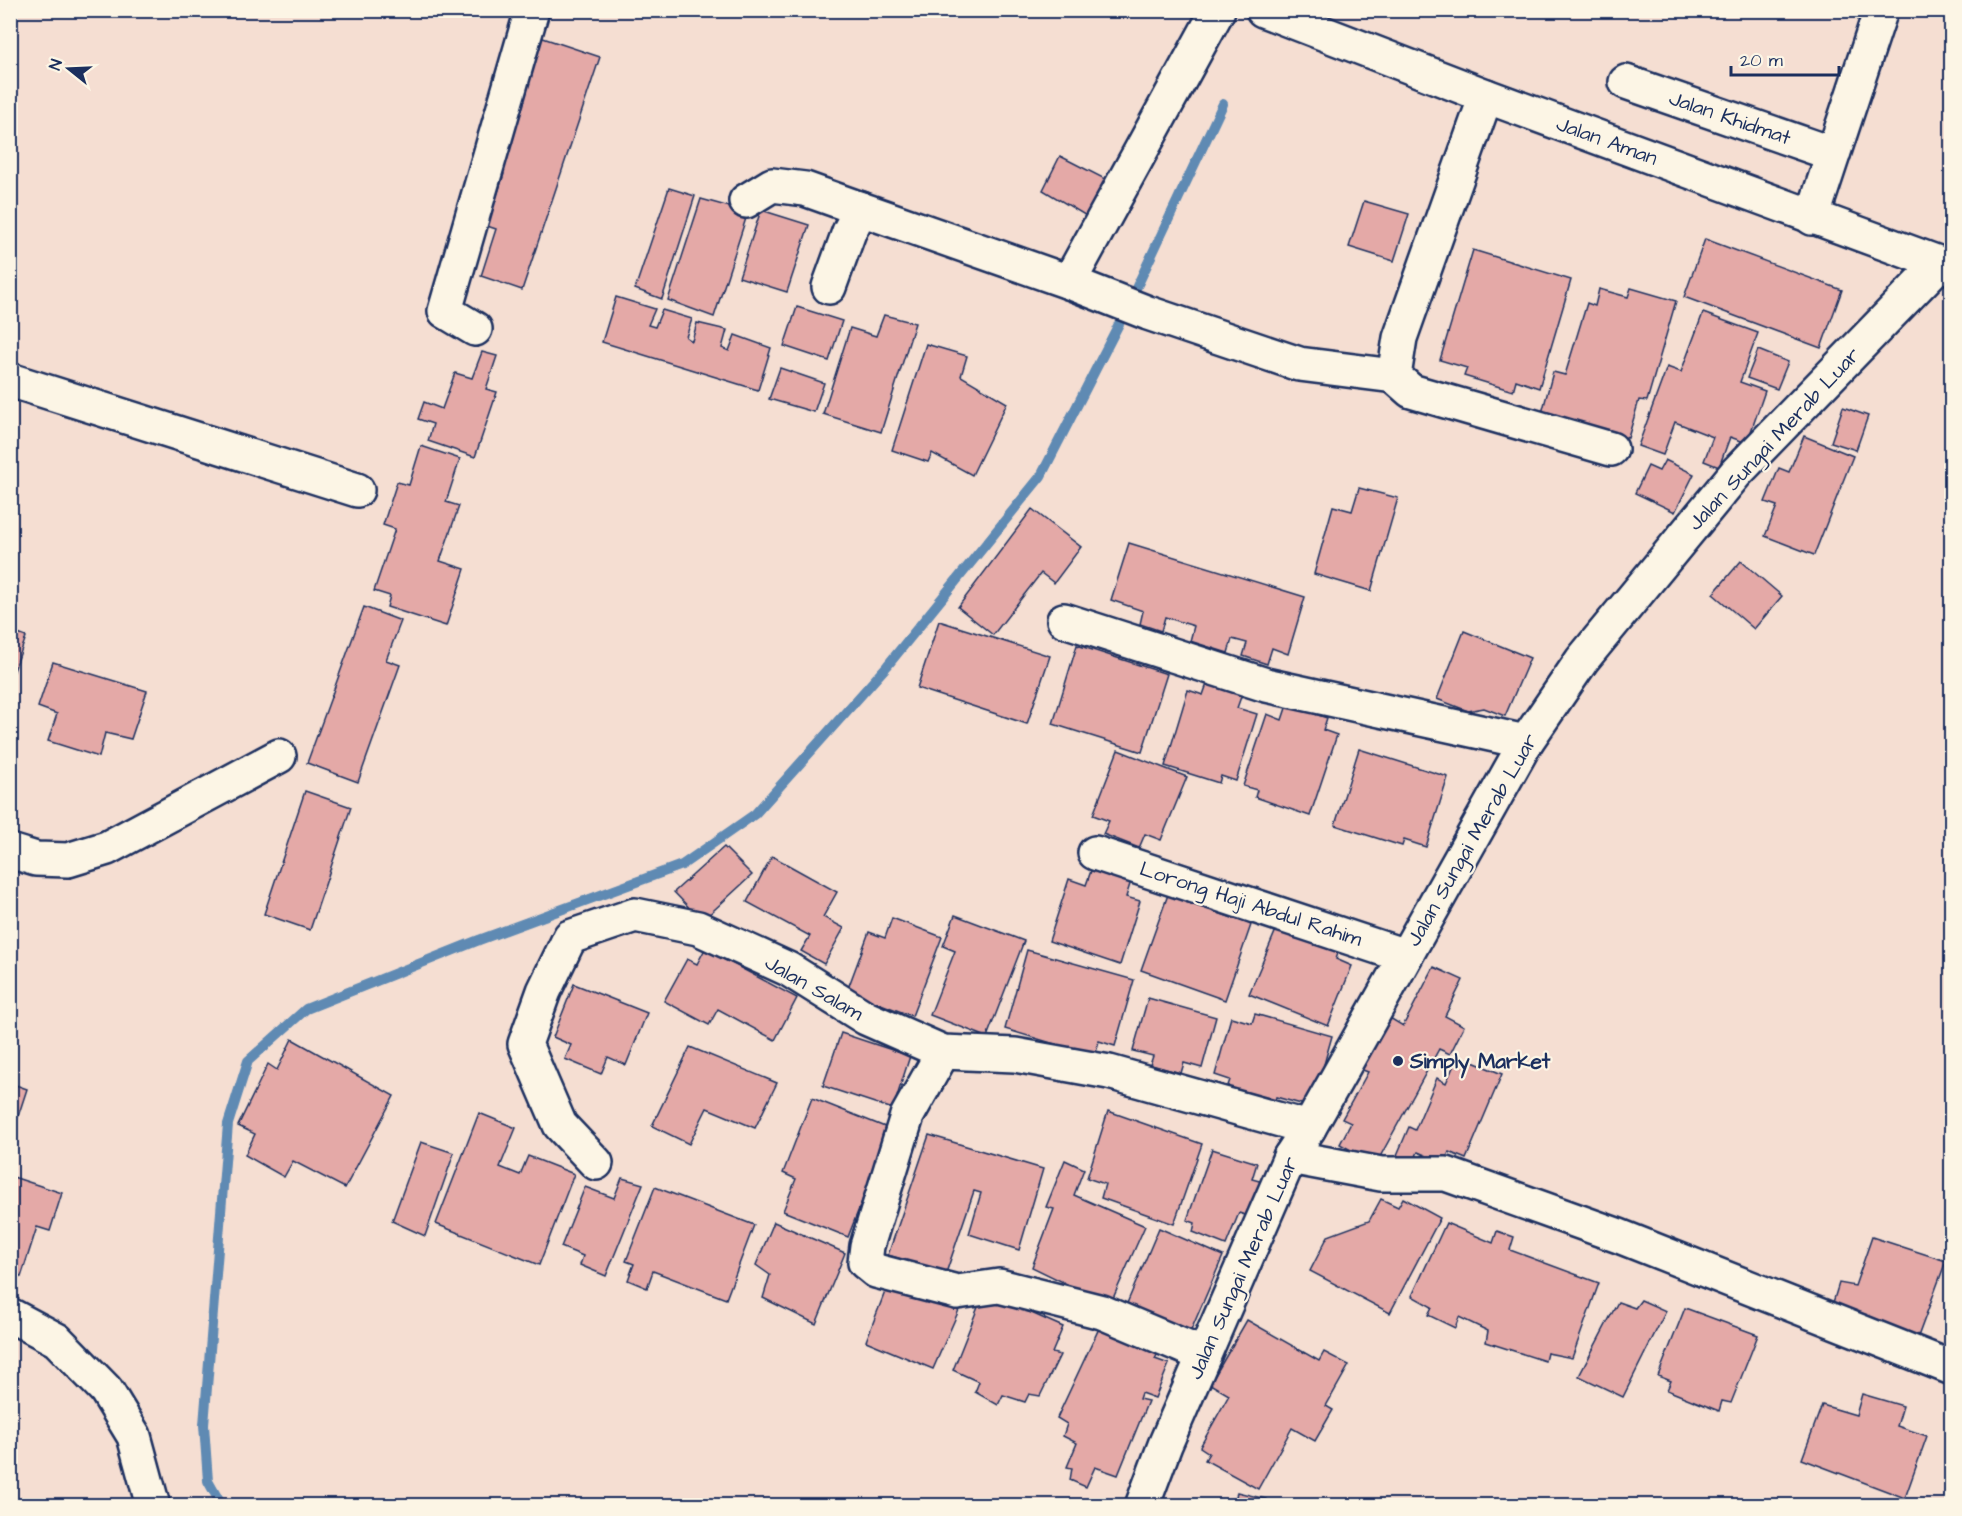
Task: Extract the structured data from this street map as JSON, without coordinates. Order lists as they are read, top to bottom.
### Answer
{
  "streets": {
    "street": [
      "Jalan Khidmat",
      "Jalan Aman",
      "Jalan Sungai Merab Luar",
      "Lorong Haji Abdul Rahim",
      "Jalan Salam"
    ]
  },
  "crossings": [
    ["Jalan Aman", "Jalan Sungai Merab Luar"],
    ["Jalan Sungai Merab Luar", "Lorong Haji Abdul Rahim"],
    ["Jalan Sungai Merab Luar", "Jalan Salam"]
  ],
  "places": ["Simply Market"],
  "scale_bar": "20 m",
  "north": "left"
}
